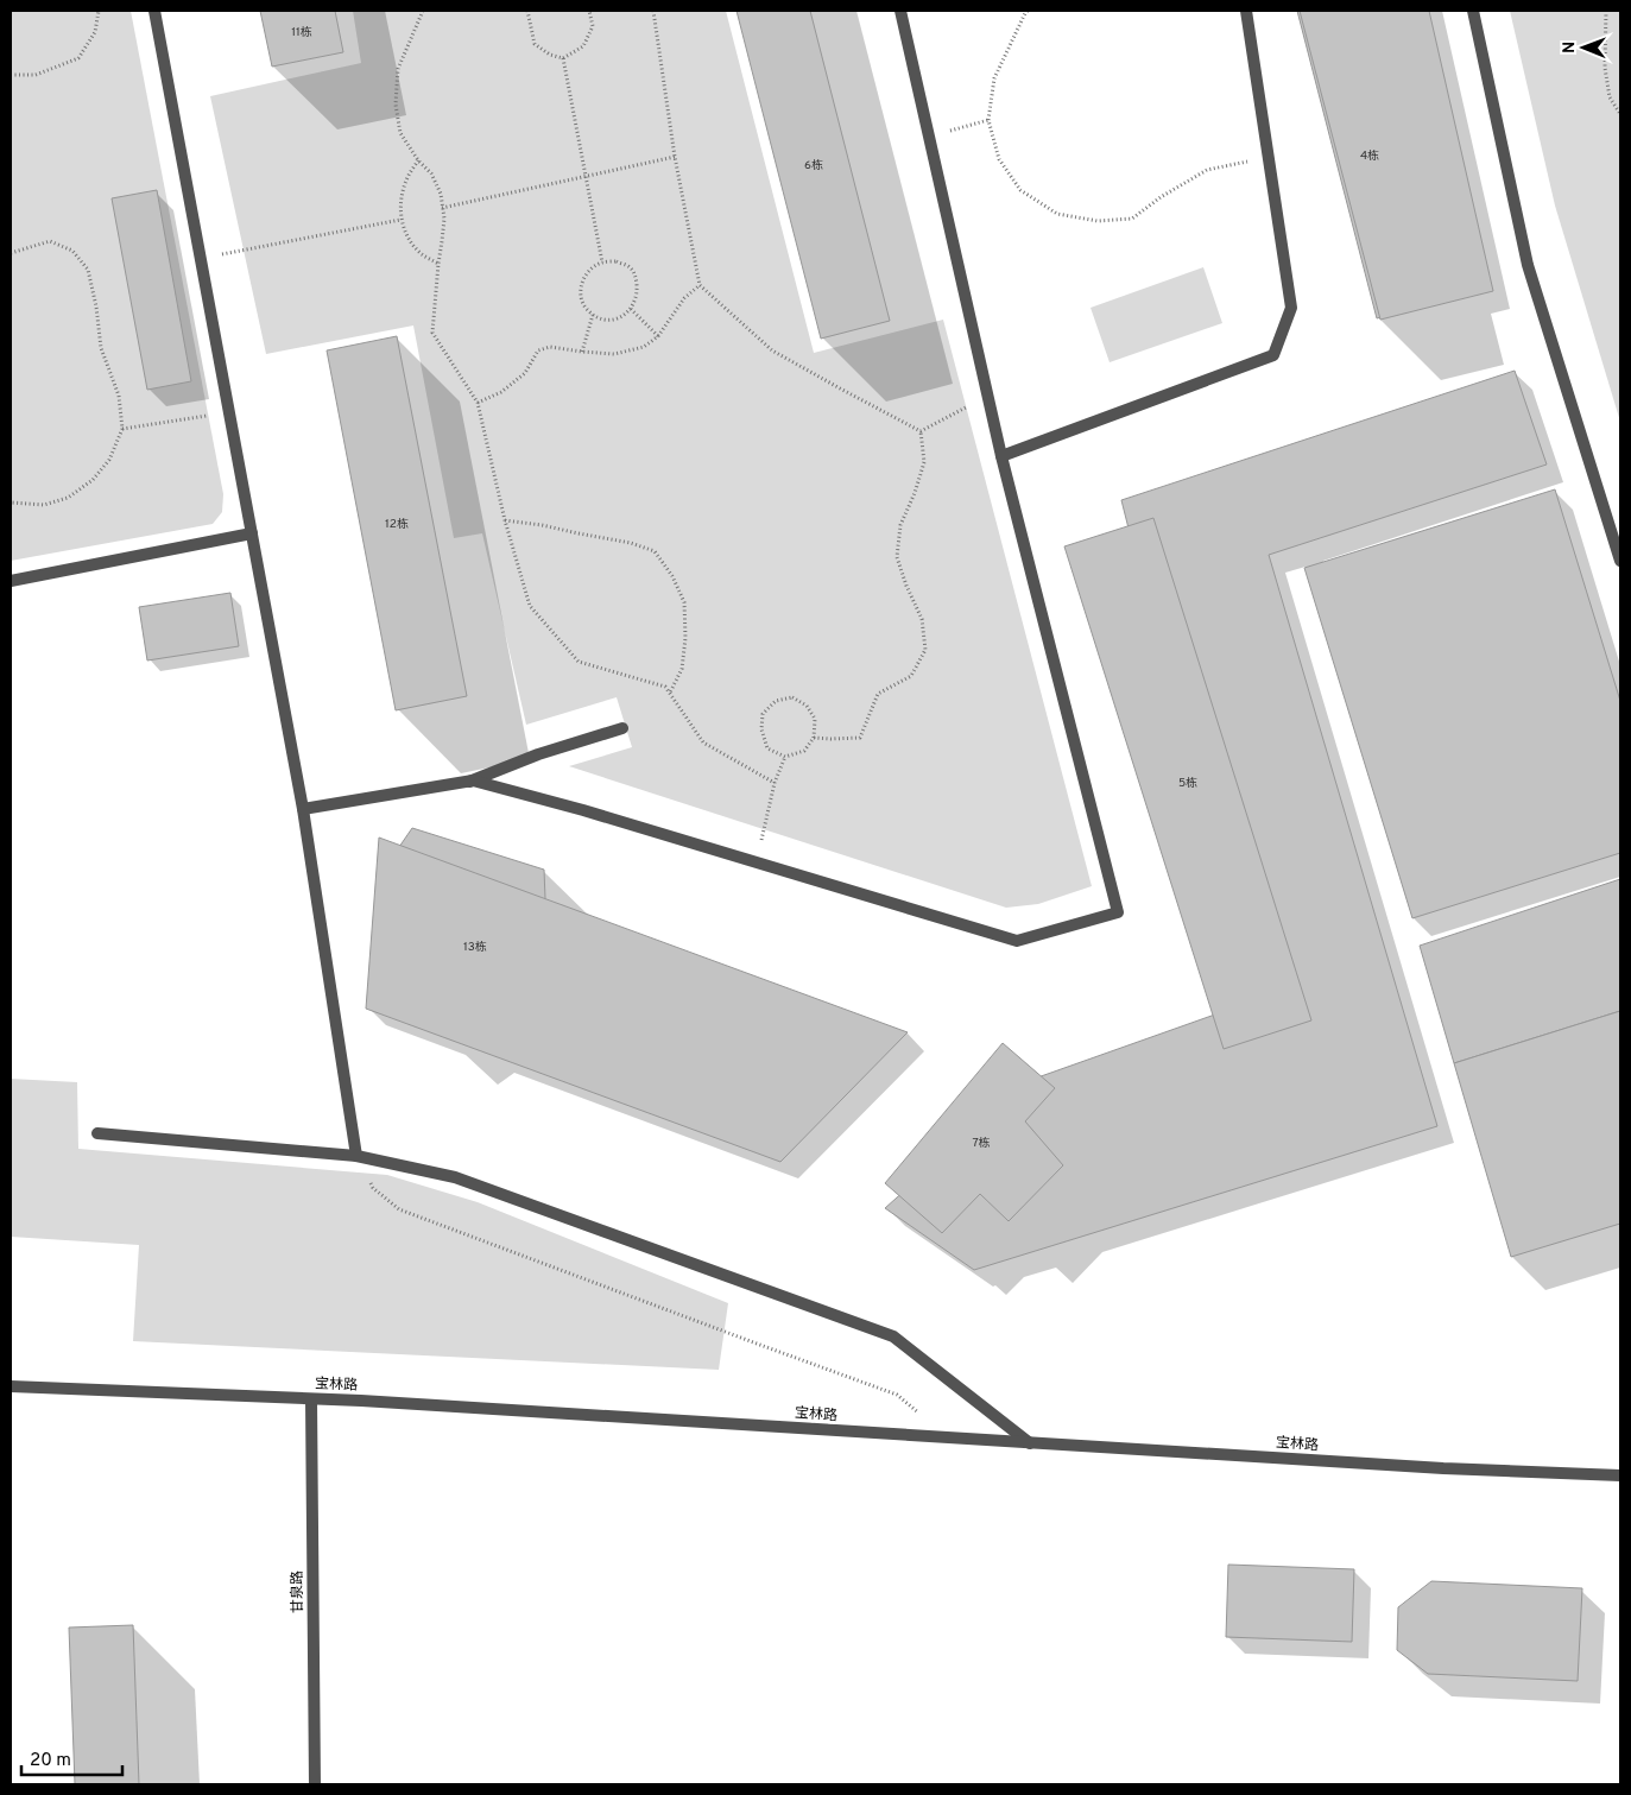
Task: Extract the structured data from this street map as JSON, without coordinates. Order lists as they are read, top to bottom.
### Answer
{
  "streets": {
    "street": ["宝林路", "甘泉路"]
  },
  "crossings": [
    ["宝林路", "甘泉路"]
  ],
  "house_numbers": [
    "11栋",
    "4栋",
    "6栋",
    "12栋",
    "5栋",
    "13栋",
    "7栋"
  ],
  "scale_bar": "20 m",
  "north": "left"
}
